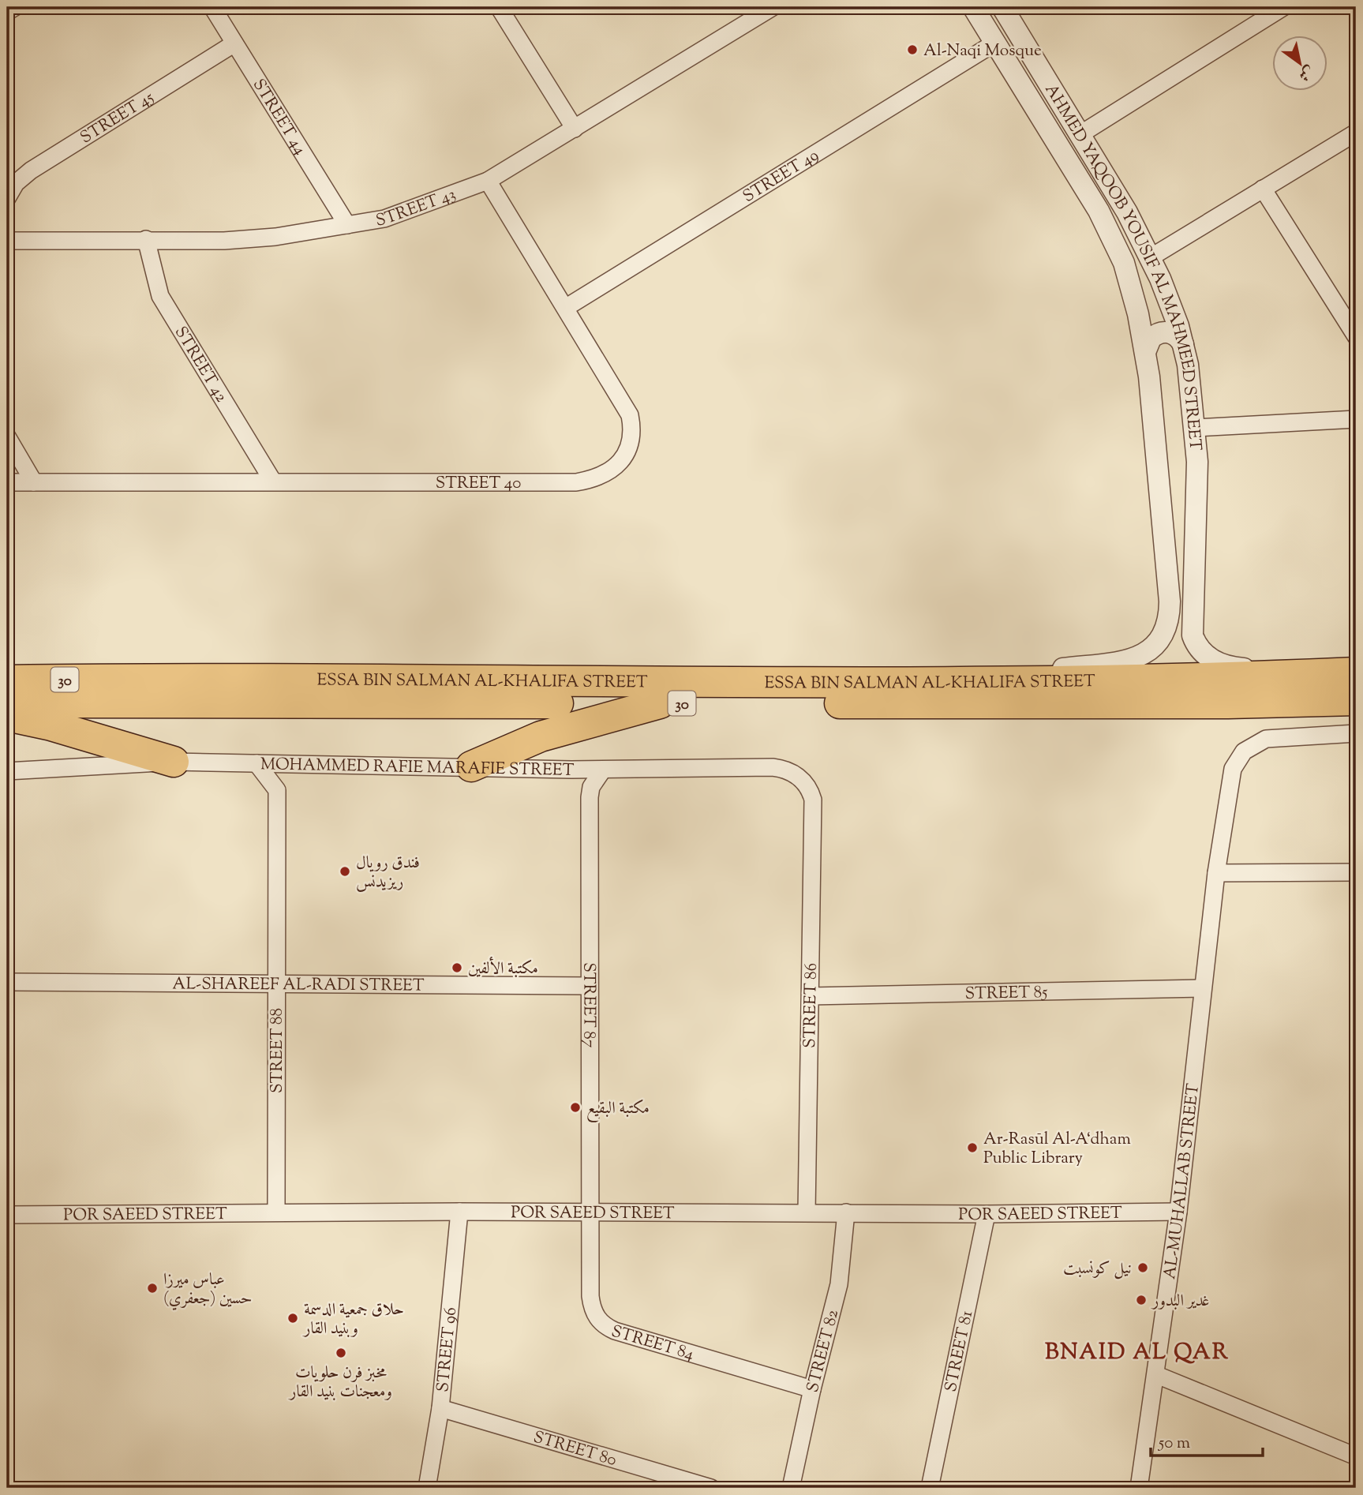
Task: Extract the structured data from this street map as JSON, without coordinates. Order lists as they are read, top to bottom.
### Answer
{
  "streets": {
    "highway": ["30", "ESSA BIN SALMAN AL-KHALIFA STREET"],
    "street": [
      "STREET 44",
      "STREET 45",
      "STREET 49",
      "STREET 43",
      "AHMED YAQOOB YOUSIF AL MAHMEED STREET",
      "STREET 42",
      "STREET 40",
      "MOHAMMED RAFIE MARAFIE STREET",
      "AL-SHAREEF AL-RADI STREET",
      "STREET 85",
      "STREET 87",
      "STREET 86",
      "STREET 88",
      "AL-MUHALLAB STREET",
      "POR SAEED STREET",
      "STREET 84",
      "STREET 96",
      "STREET 82",
      "STREET 81",
      "STREET 80"
    ]
  },
  "crossings": [
    ["STREET 44", "STREET 45"],
    ["STREET 44", "STREET 43"],
    ["STREET 49", "AHMED YAQOOB YOUSIF AL MAHMEED STREET"],
    ["STREET 49", "STREET 40"],
    ["STREET 43", "STREET 42"],
    ["STREET 43", "STREET 40"],
    ["AHMED YAQOOB YOUSIF AL MAHMEED STREET", "ESSA BIN SALMAN AL-KHALIFA STREET"],
    ["STREET 42", "STREET 40"],
    ["MOHAMMED RAFIE MARAFIE STREET", "STREET 87"],
    ["MOHAMMED RAFIE MARAFIE STREET", "STREET 86"],
    ["AL-SHAREEF AL-RADI STREET", "STREET 87"],
    ["AL-SHAREEF AL-RADI STREET", "STREET 88"],
    ["STREET 85", "STREET 86"],
    ["STREET 85", "AL-MUHALLAB STREET"],
    ["STREET 87", "POR SAEED STREET"],
    ["STREET 87", "STREET 84"],
    ["STREET 86", "POR SAEED STREET"],
    ["STREET 88", "POR SAEED STREET"],
    ["AL-MUHALLAB STREET", "POR SAEED STREET"],
    ["POR SAEED STREET", "STREET 84"],
    ["POR SAEED STREET", "STREET 96"],
    ["POR SAEED STREET", "STREET 82"],
    ["POR SAEED STREET", "STREET 81"],
    ["STREET 84", "STREET 82"],
    ["STREET 96", "STREET 80"]
  ],
  "districts": ["BNAID AL QAR"],
  "places": [
    "Al-Naqi Mosque",
    "فندق رويال ريزيدنس",
    "مكتبة الألفين",
    "مكتبة البقيع",
    "Ar-Rasūl Al-A‘dham Public Library",
    "نيل كونسبت",
    "عباس ميرزا حسين (جعفري)",
    "غدير البدور",
    "حلاق جمعية الدسمة وبنيد القار",
    "مخبز فرن حلويات ومعجنات بنيد القار"
  ],
  "scale_bar": "50 m",
  "north": "bottom right"
}
